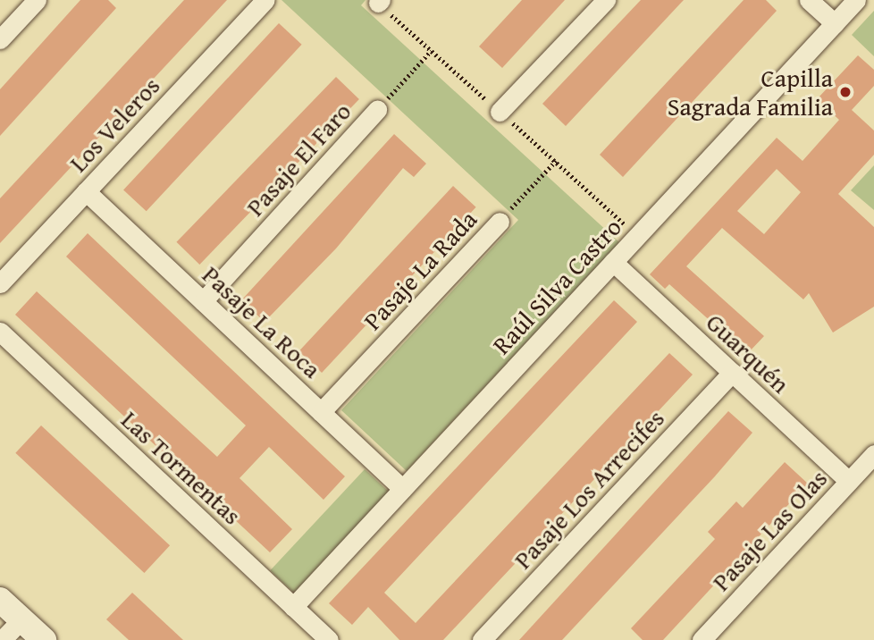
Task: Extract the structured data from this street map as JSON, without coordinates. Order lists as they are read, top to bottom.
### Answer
{
  "streets": {
    "street": [
      "Los Veleros",
      "Pasaje El Faro",
      "Pasaje La Rada",
      "Raúl Silva Castro",
      "Pasaje La Roca",
      "Guarquén",
      "Las Tormentas",
      "Pasaje Los Arrecifes",
      "Pasaje Las Olas"
    ]
  },
  "crossings": [
    ["Los Veleros", "Pasaje La Roca"],
    ["Pasaje El Faro", "Pasaje La Roca"],
    ["Pasaje La Rada", "Pasaje La Roca"],
    ["Raúl Silva Castro", "Pasaje La Roca"],
    ["Raúl Silva Castro", "Guarquén"],
    ["Raúl Silva Castro", "Las Tormentas"],
    ["Guarquén", "Pasaje Los Arrecifes"],
    ["Guarquén", "Pasaje Las Olas"]
  ],
  "places": ["Capilla Sagrada Familia"]
}
